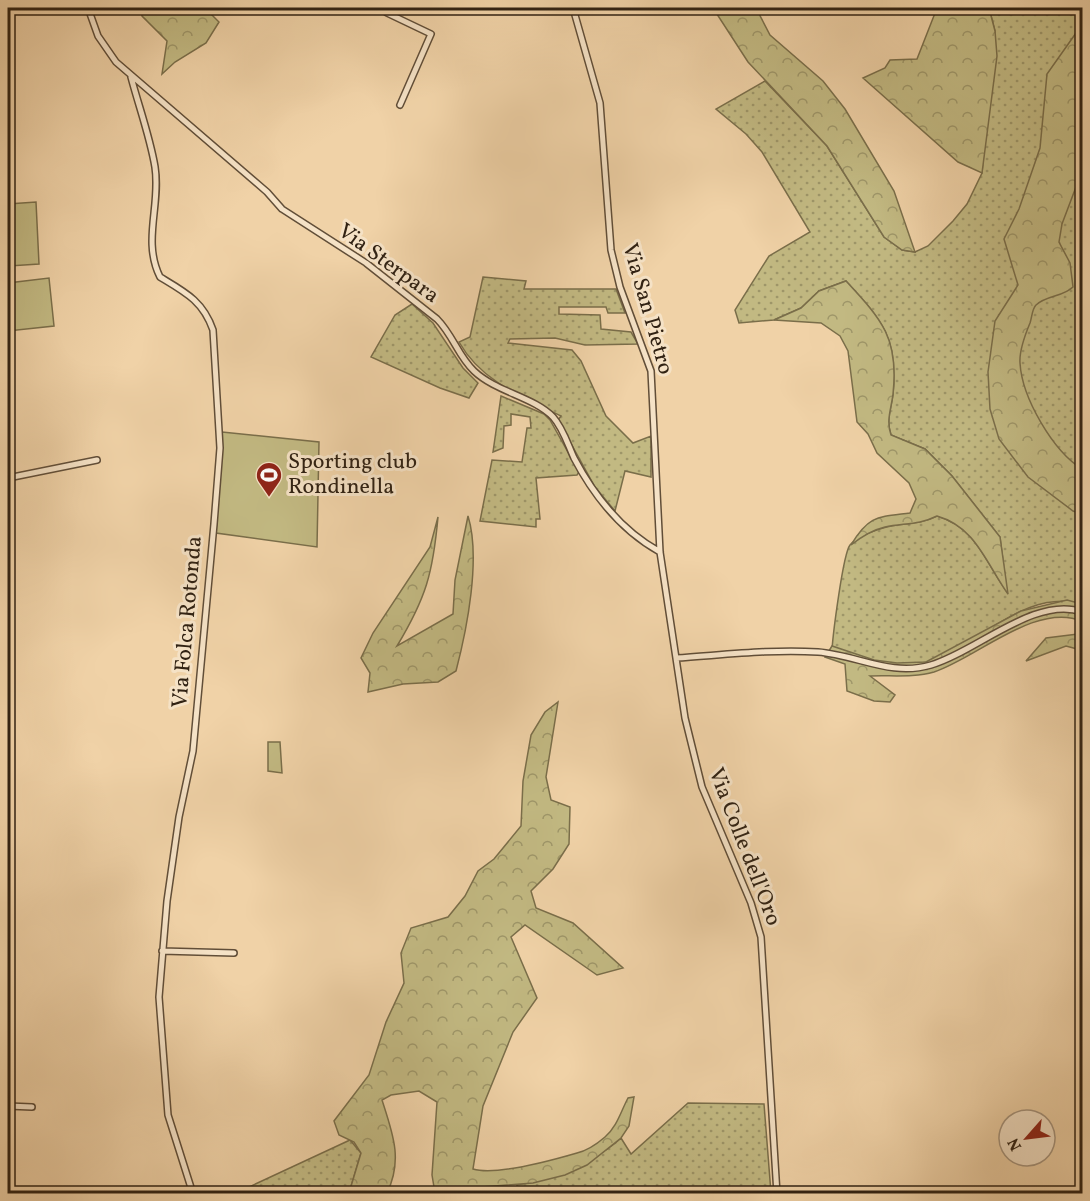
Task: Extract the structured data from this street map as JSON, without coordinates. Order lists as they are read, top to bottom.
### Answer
{
  "streets": {
    "street": [
      "Via Sterpara",
      "Via San Pietro",
      "Via Folca Rotonda",
      "Via Colle dell'Oro"
    ]
  },
  "crossings": [
    ["Via Sterpara", "Via San Pietro"],
    ["Via Sterpara", "Via Folca Rotonda"],
    ["Via San Pietro", "Via Colle dell'Oro"]
  ],
  "places": {
    "sports": ["Sporting club Rondinella"]
  },
  "north": "bottom left"
}
